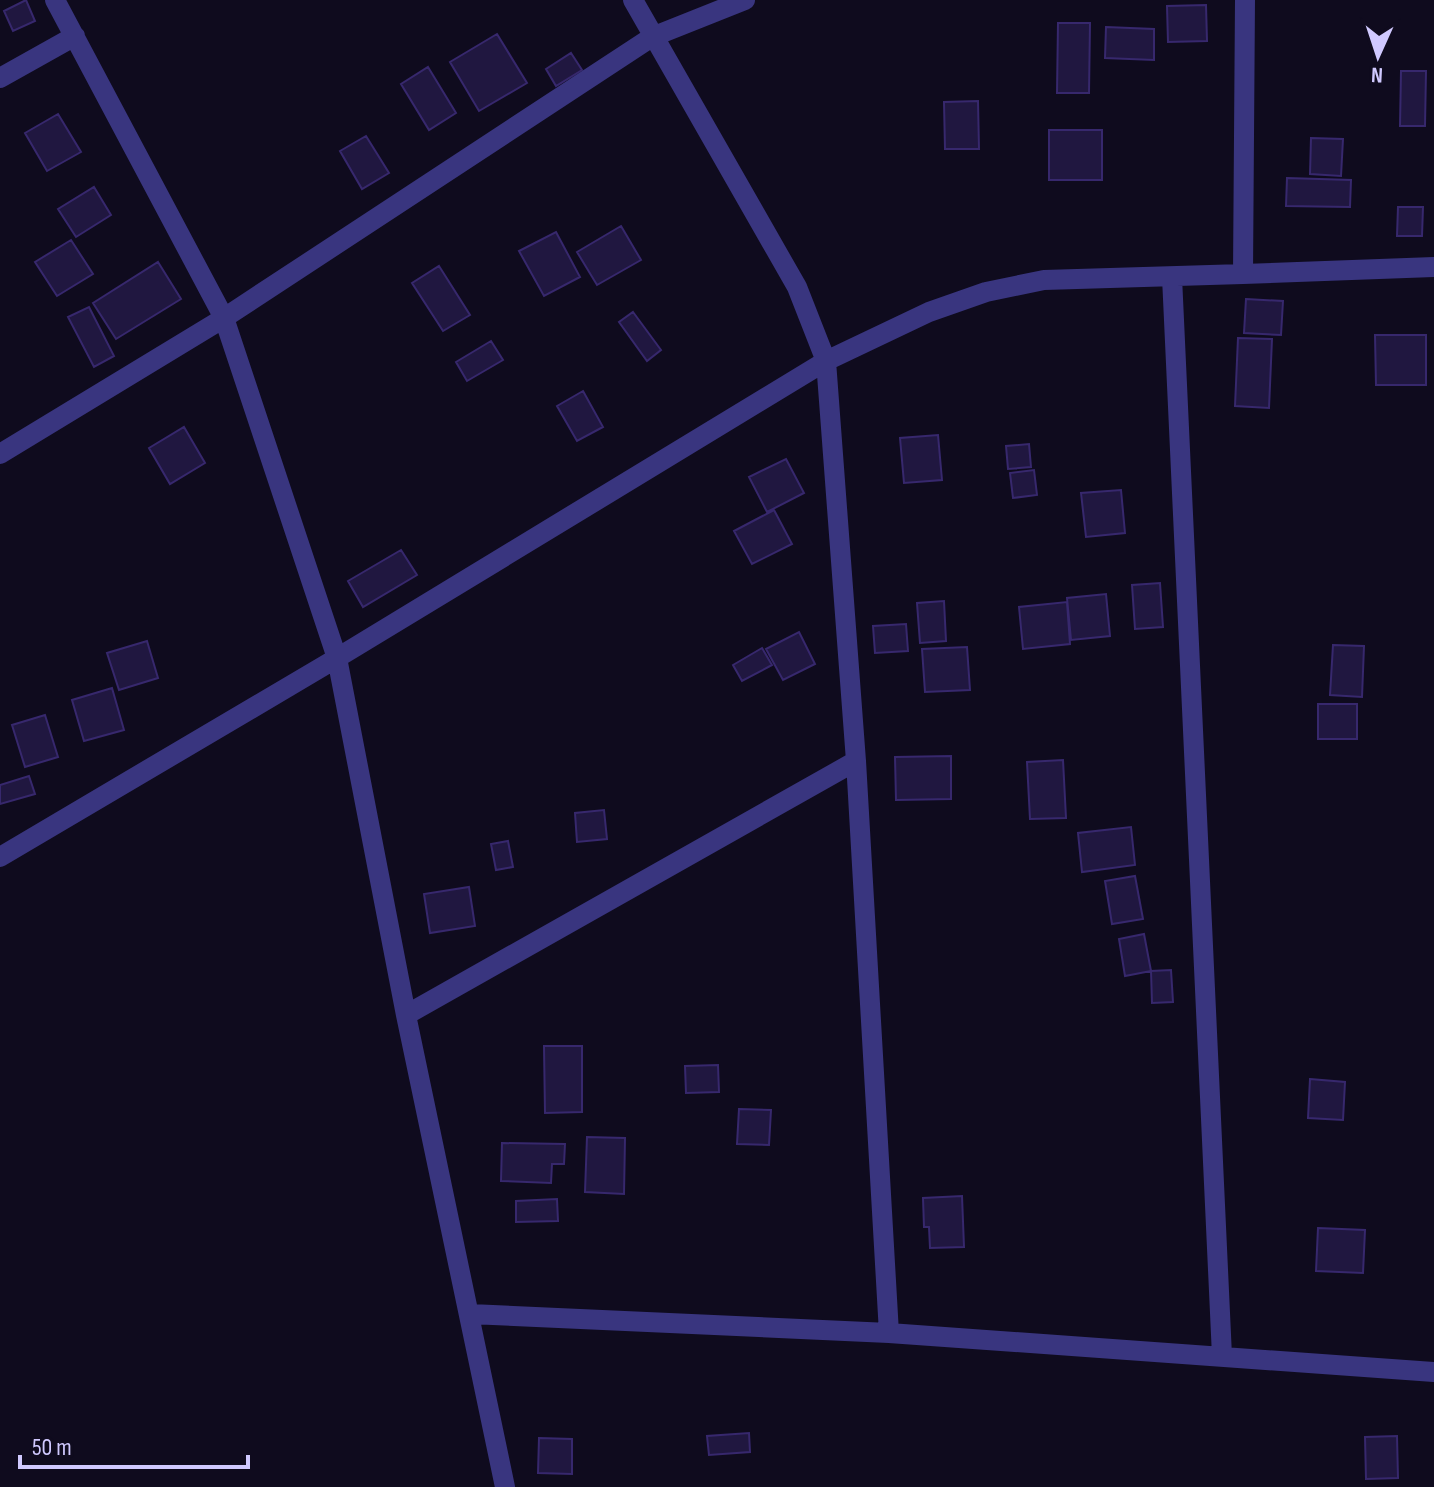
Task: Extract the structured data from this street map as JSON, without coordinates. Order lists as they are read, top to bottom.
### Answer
{
  "scale_bar": "50 m",
  "north": "bottom"
}
